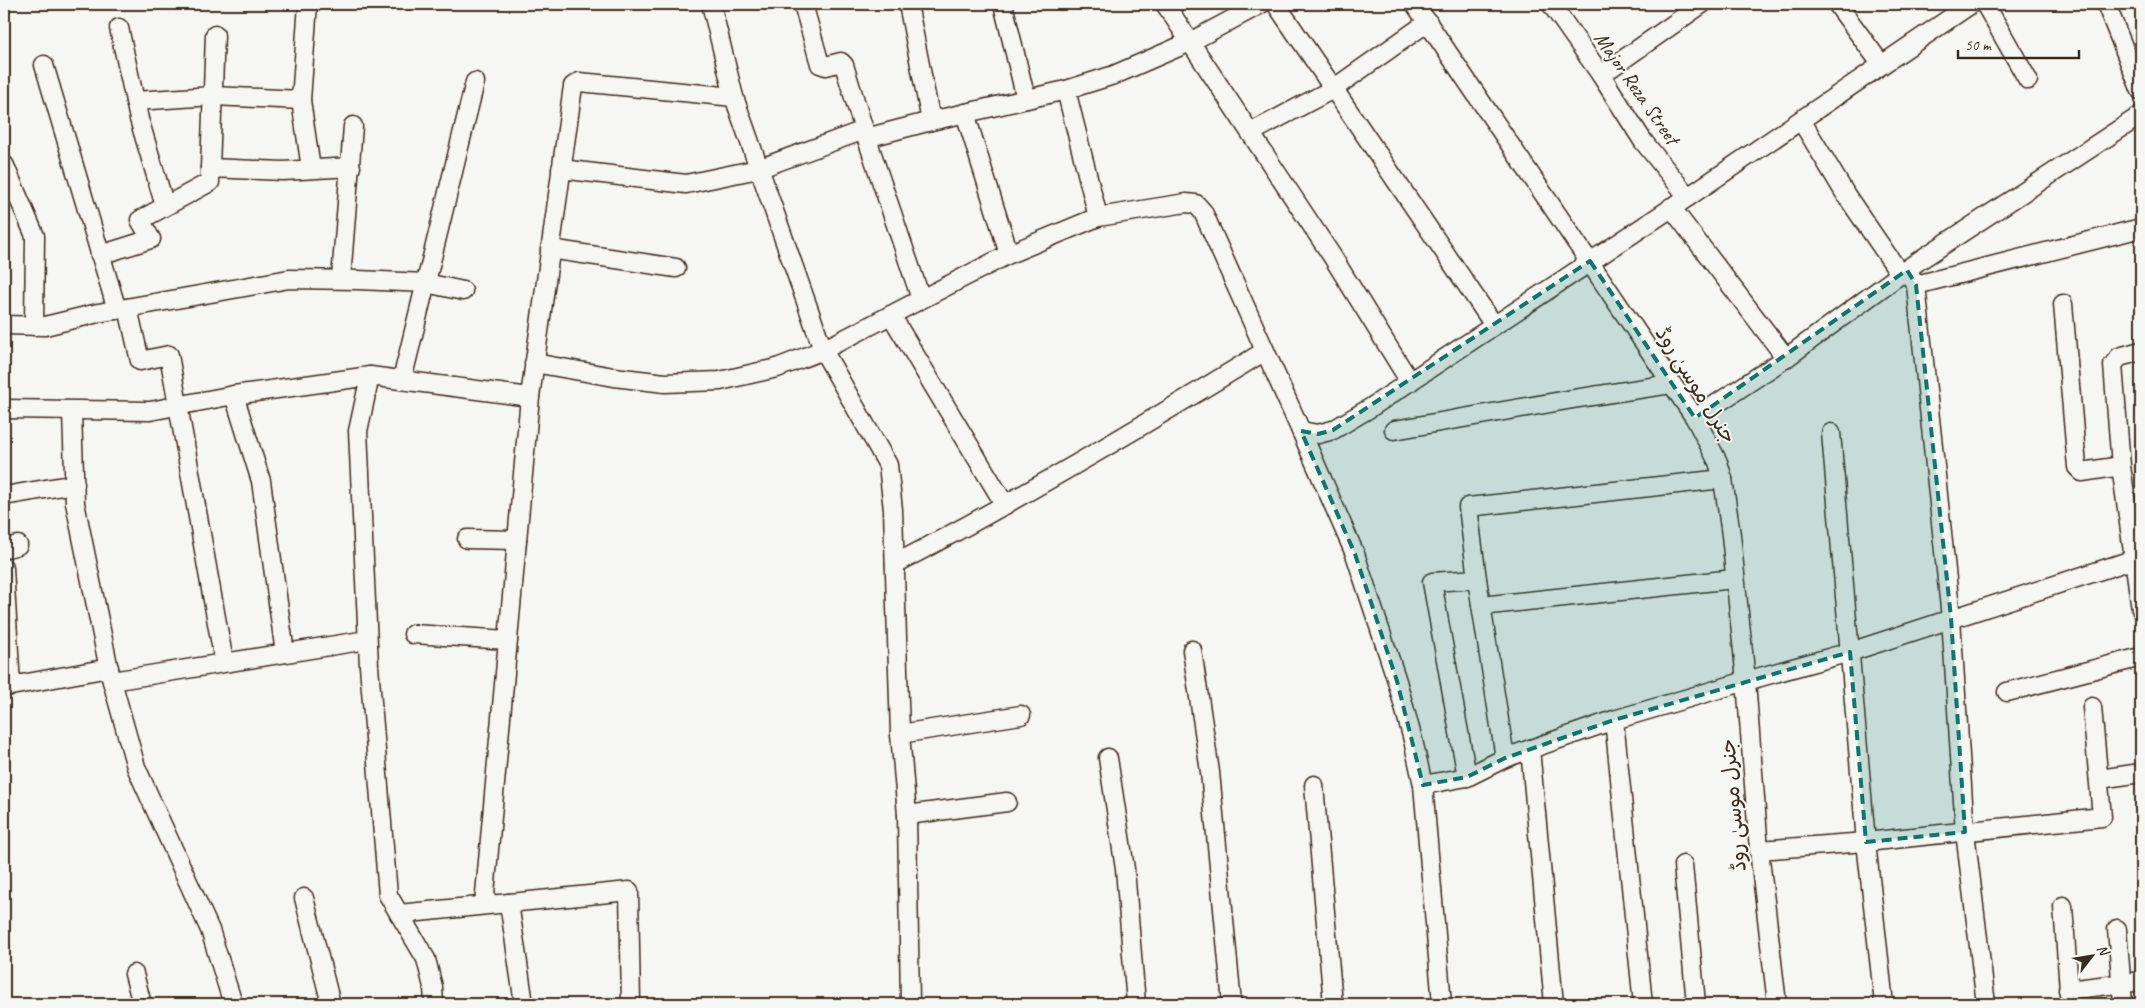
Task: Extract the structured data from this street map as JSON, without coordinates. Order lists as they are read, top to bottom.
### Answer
{
  "streets": {
    "street": ["Major Reza Street", "جنرل موسیٰ روڈ"]
  },
  "scale_bar": "50 m",
  "north": "top right"
}
